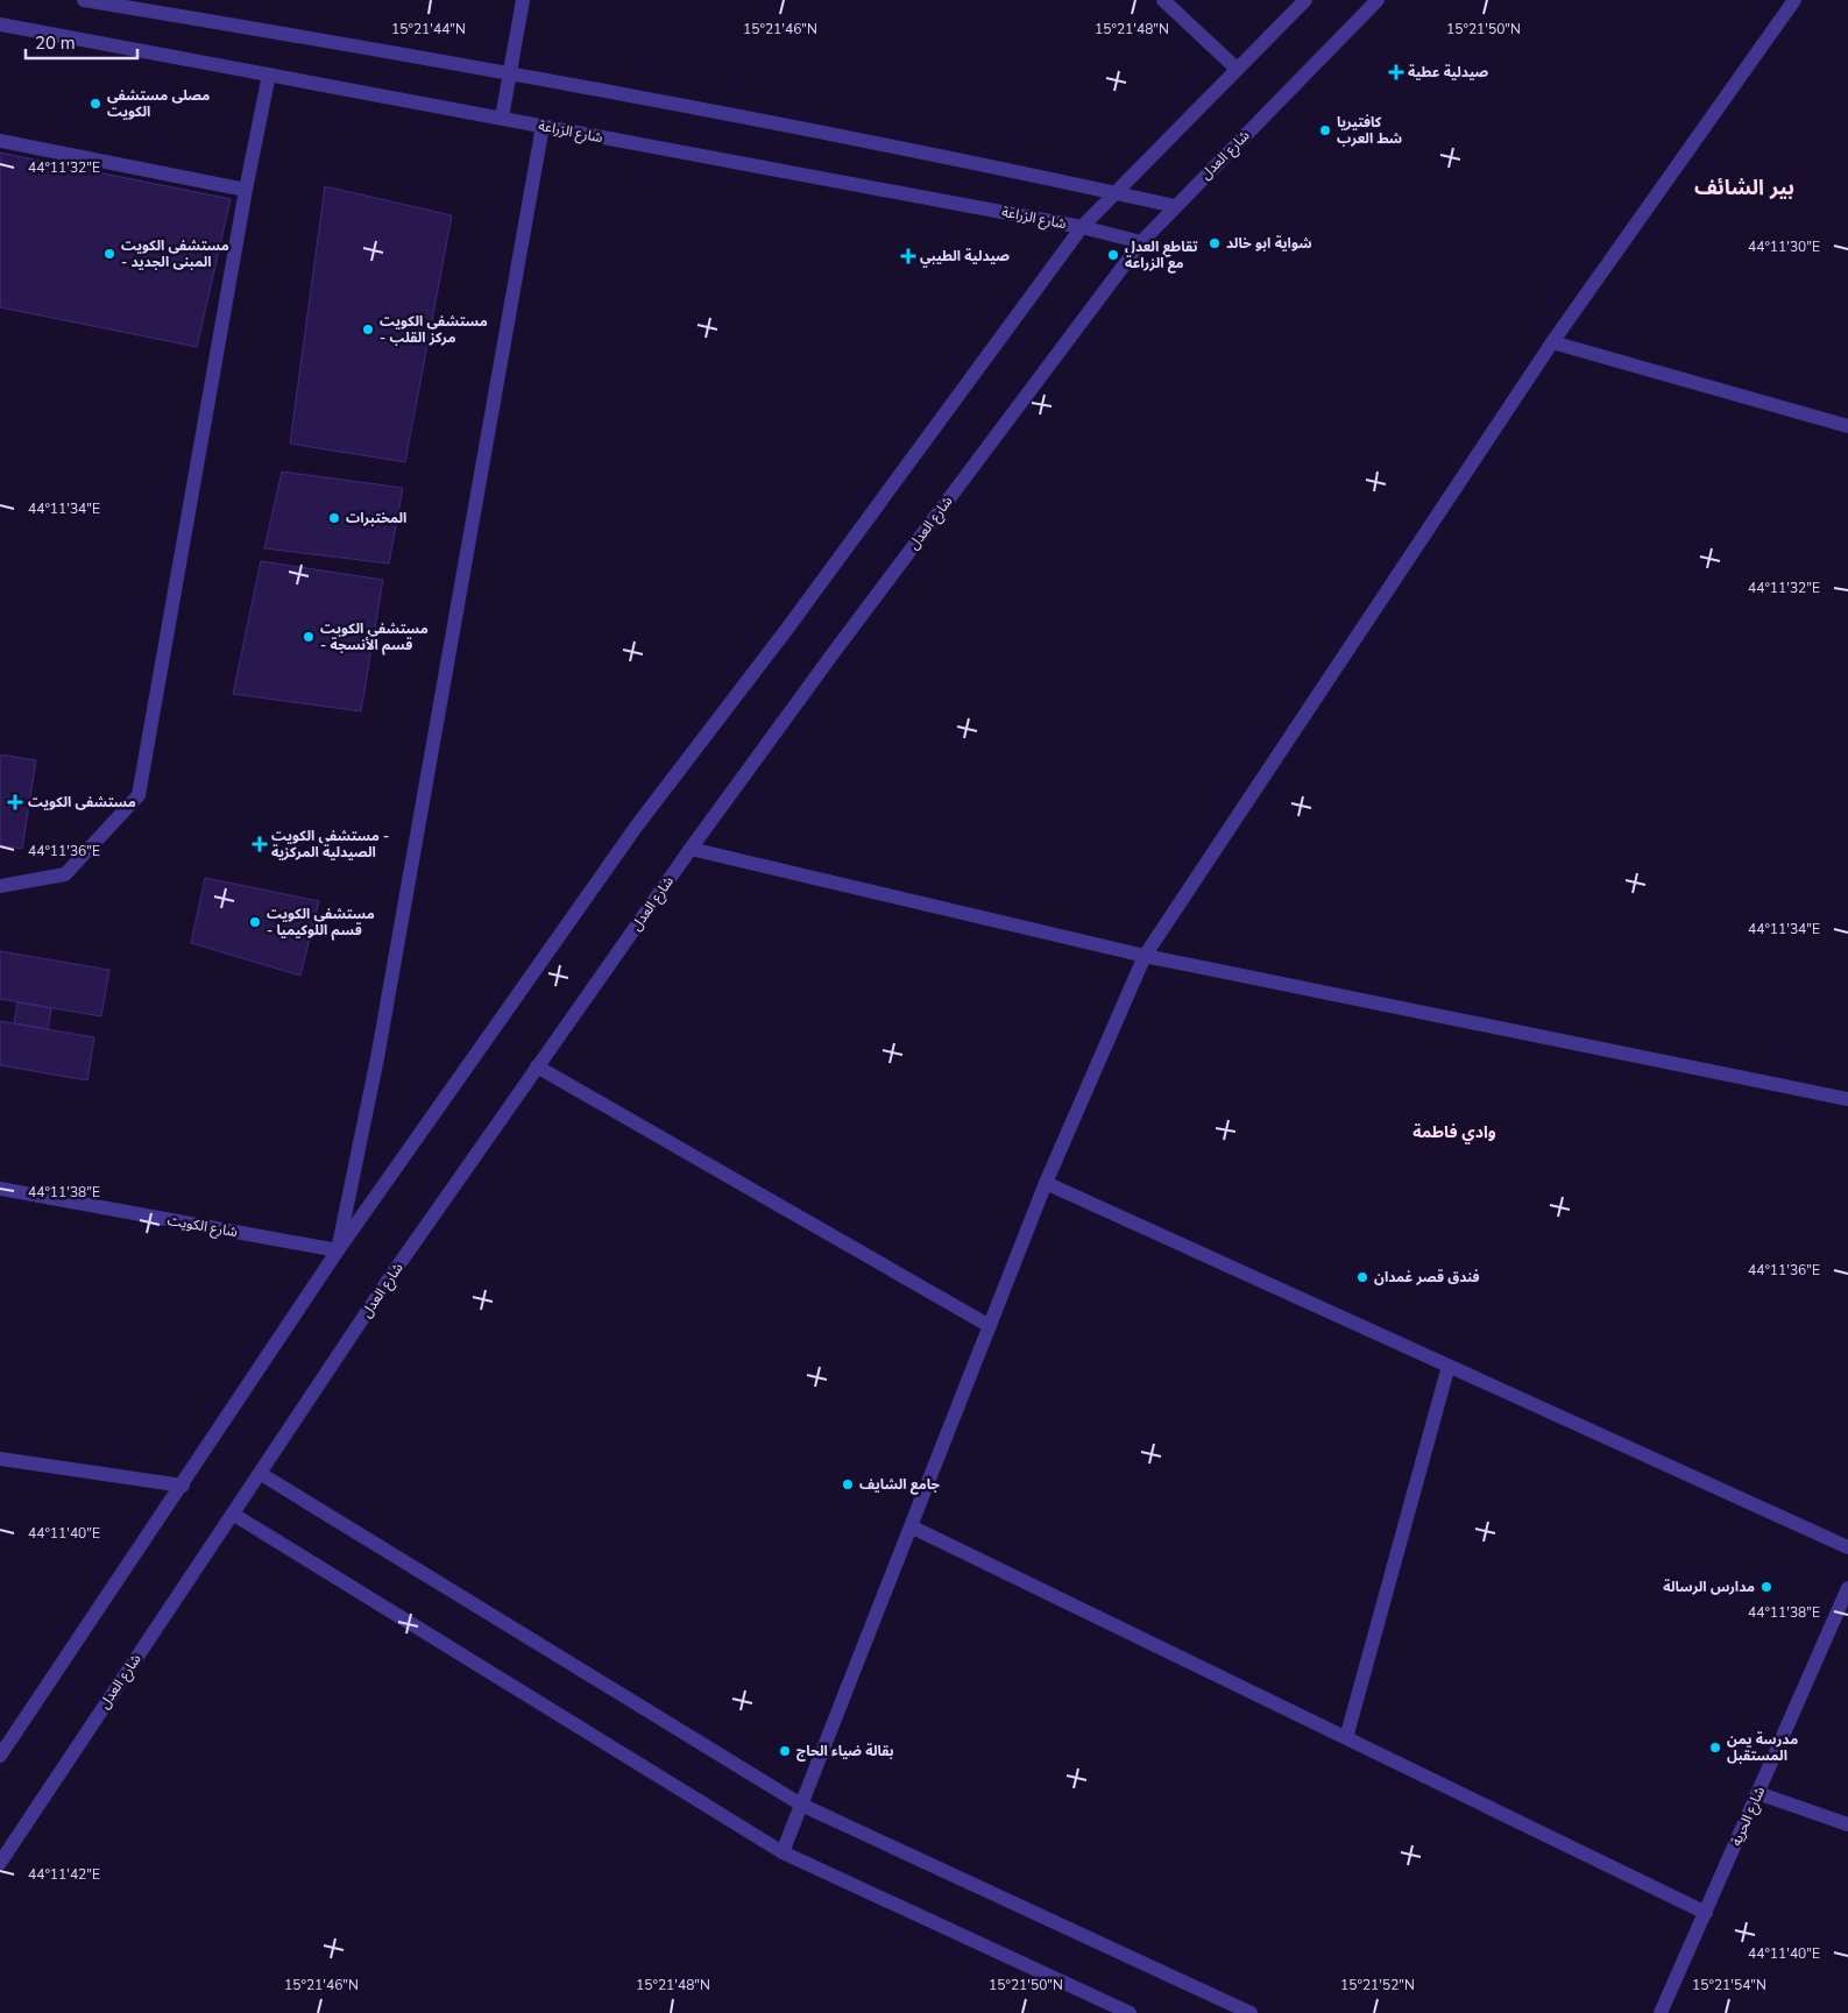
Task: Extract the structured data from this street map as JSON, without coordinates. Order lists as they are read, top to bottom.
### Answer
{
  "streets": {
    "street": [
      "شارع الزراعة",
      "شارع العدل",
      "شارع الكويت",
      "شارع الحرية"
    ]
  },
  "crossings": [
    ["شارع الزراعة", "شارع العدل"]
  ],
  "districts": ["بير الشائف", "وادي فاطمة"],
  "places": {
    "health": [
      "صيدلية عطية",
      "صيدلية الطيبي",
      "مستشفى الكويت",
      "مستشفى الكويت - الصيدلية المركزية"
    ],
    "other": [
      "مصلى مستشفى الكويت",
      "كافتيريا شط العرب",
      "شواية ابو خالد",
      "مستشفى الكويت - المبنى الجديد",
      "تقاطع العدل مع الزراعة",
      "مستشفى الكويت - مركز القلب",
      "المختبرات",
      "مستشفى الكويت - قسم الأنسجة",
      "مستشفى الكويت - قسم اللوكيميا",
      "فندق قصر غمدان",
      "جامع الشايف",
      "مدارس الرسالة",
      "مدرسة يمن المستقبل",
      "بقالة ضياء الحاج"
    ]
  },
  "scale_bar": "20 m",
  "coordinates": [
    "15°21'44\"N",
    "15°21'46\"N",
    "15°21'48\"N",
    "15°21'50\"N",
    "44°11'32\"E",
    "44°11'30\"E",
    "44°11'34\"E",
    "44°11'36\"E",
    "44°11'38\"E",
    "44°11'40\"E",
    "44°11'42\"E",
    "15°21'52\"N",
    "15°21'54\"N"
  ]
}
